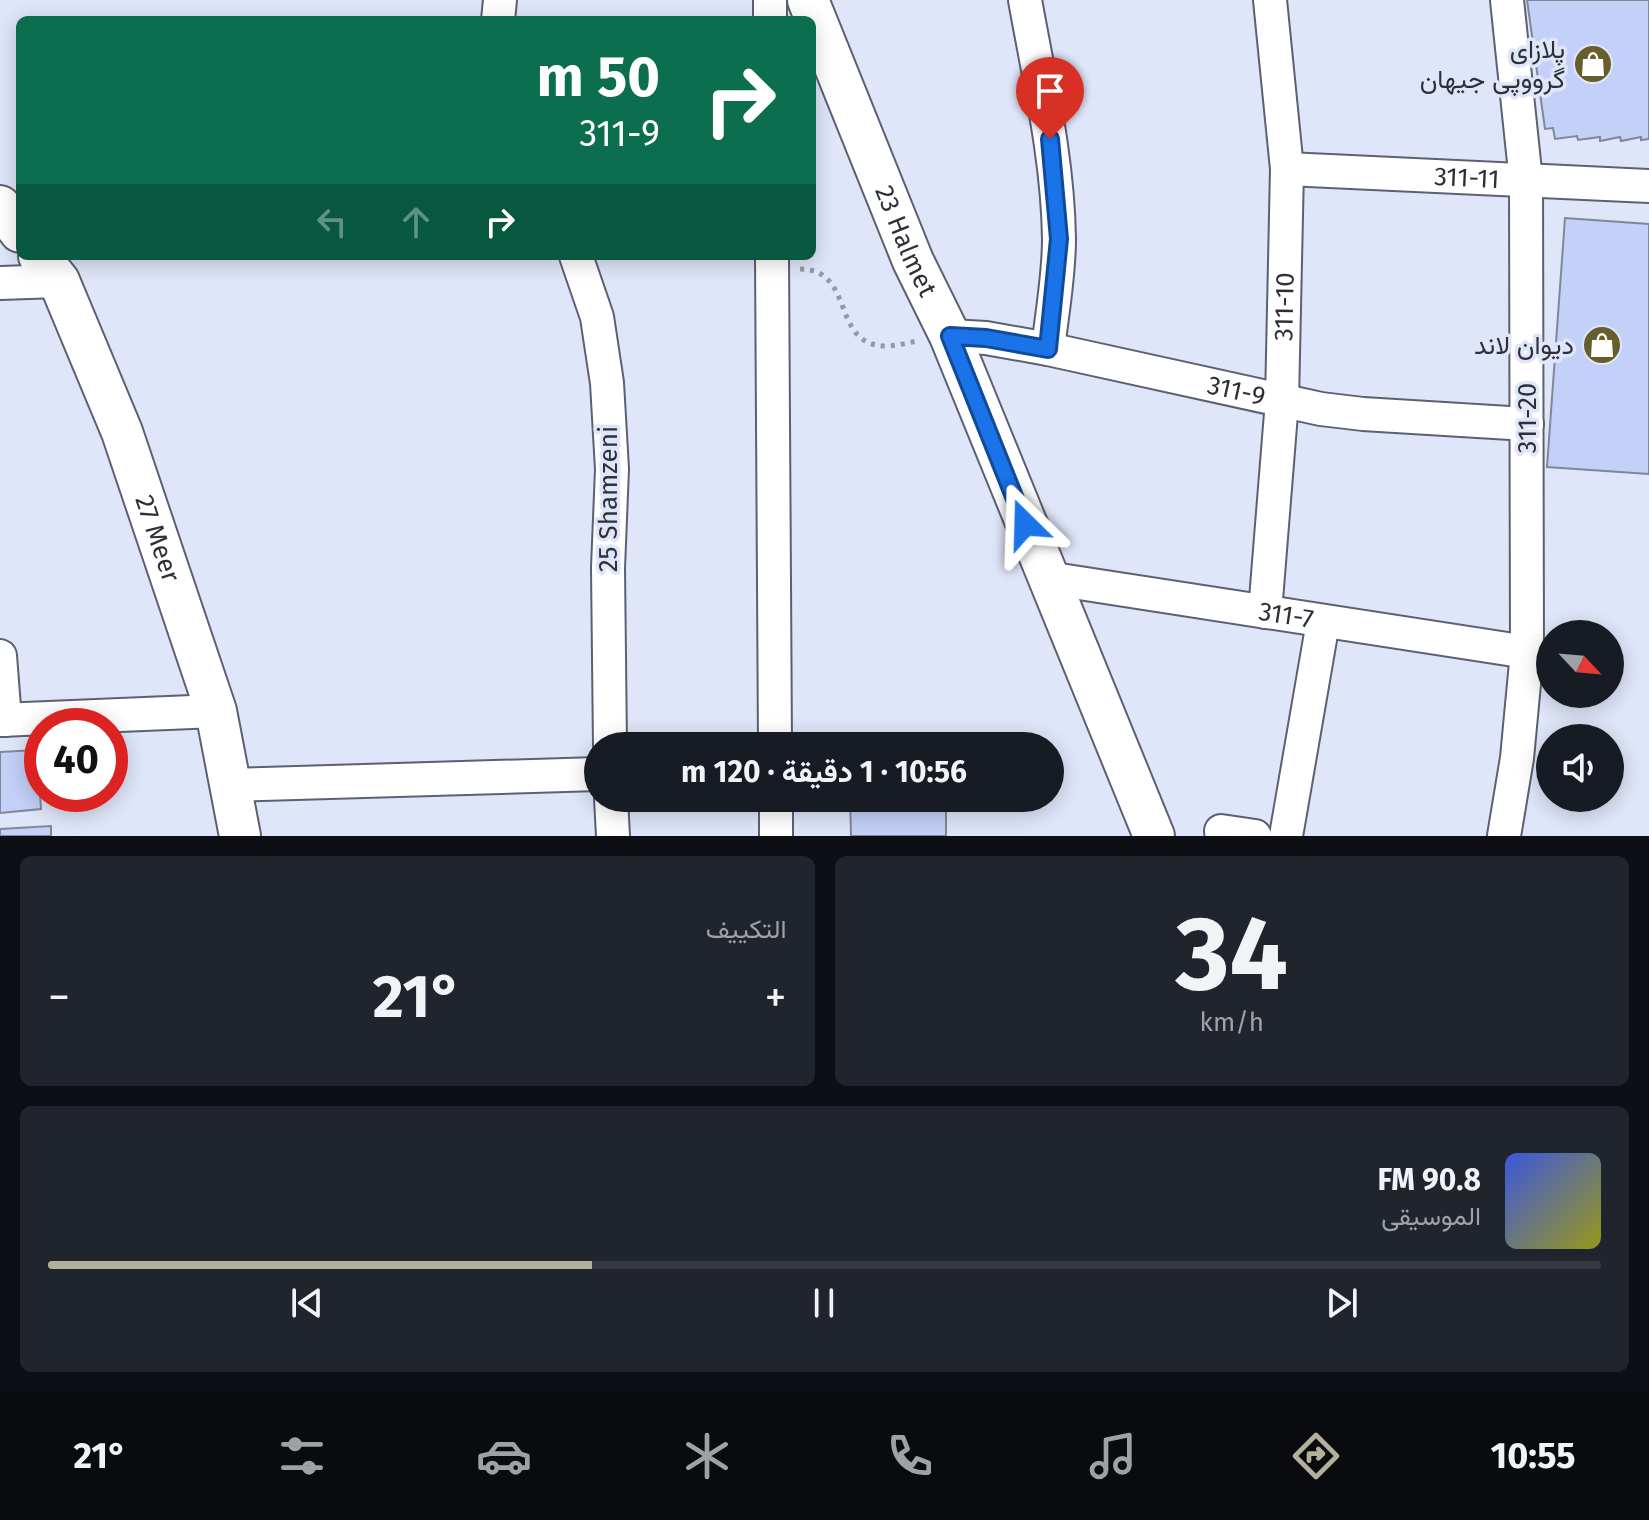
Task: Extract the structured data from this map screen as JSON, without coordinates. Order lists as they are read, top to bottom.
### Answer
{
  "streets": {
    "street": [
      "311-11",
      "23 Halmet",
      "311-10",
      "311-9",
      "311-20",
      "25 Shamzeni",
      "27 Meer",
      "311-7"
    ]
  },
  "crossings": [
    ["311-11", "311-10"],
    ["311-11", "311-20"],
    ["23 Halmet", "311-9"],
    ["23 Halmet", "311-7"],
    ["311-10", "311-9"],
    ["311-10", "311-7"],
    ["311-9", "311-20"],
    ["311-20", "311-7"]
  ],
  "places": {
    "shop": ["پلازای گرووپی جیهان", "دیوان لاند"]
  },
  "north": "bottom right",
  "page": {
    "turn": ["50 m", "311-9"],
    "limit": "40",
    "trip": "10:56 · 1 دقيقة · 120 m",
    "tile": [
      ["34", "km/h"],
      "التكييف"
    ],
    "heat": ["−", "21°", "+"],
    "song": ["90.8 FM", "الموسيقى"],
    "tabs": ["10:55", "21°"]
  }
}
